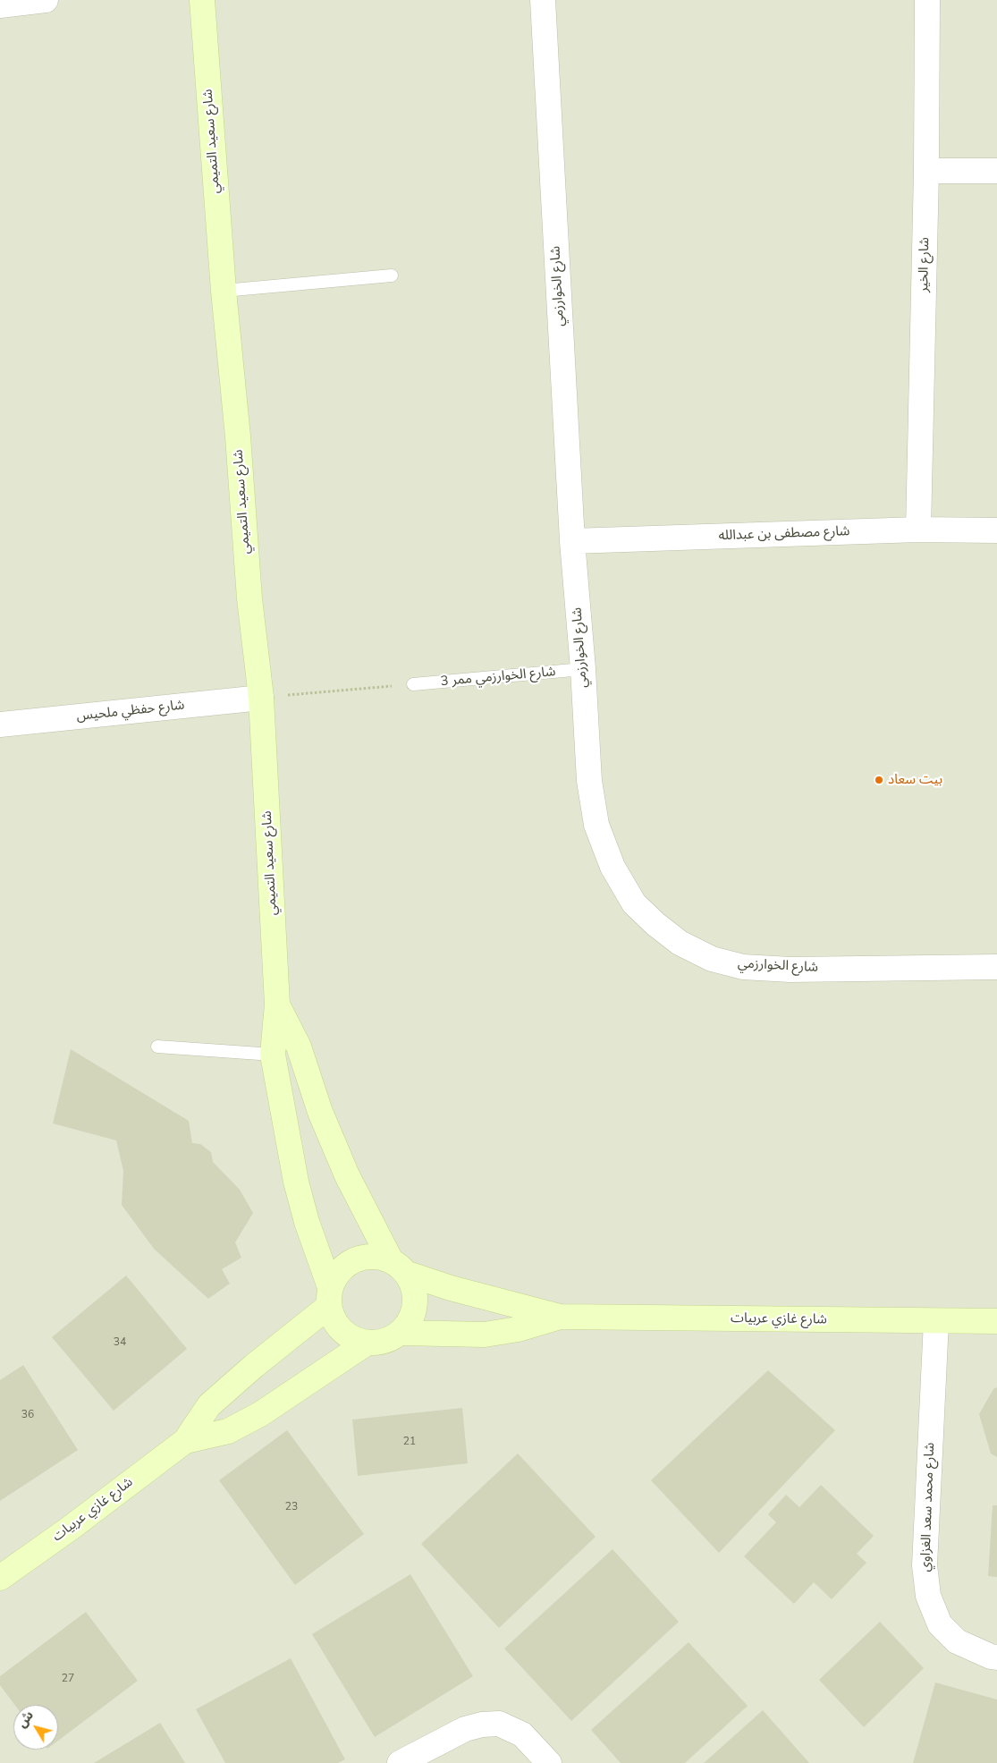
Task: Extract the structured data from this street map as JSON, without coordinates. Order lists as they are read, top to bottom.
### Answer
{
  "streets": {
    "street": [
      "شارع سعيد التميمي",
      "شارع الخير",
      "شارع الخوارزمي",
      "شارع مصطفى بن عبدالله",
      "شارع حفظي ملحيس",
      "شارع غازي عربيات",
      "شارع محمد سعد الغزاوي"
    ],
    "lane": ["شارع الخوارزمي ممر 3"]
  },
  "crossings": [
    ["شارع سعيد التميمي", "شارع حفظي ملحيس"],
    ["شارع سعيد التميمي", "شارع غازي عربيات"],
    ["شارع الخير", "شارع مصطفى بن عبدالله"],
    ["شارع الخوارزمي", "شارع مصطفى بن عبدالله"],
    ["شارع الخوارزمي", "شارع الخوارزمي ممر 3"],
    ["شارع غازي عربيات", "شارع محمد سعد الغزاوي"]
  ],
  "places": ["بيت سعاد"],
  "house_numbers": [
    "34",
    "36",
    "21",
    "23",
    "27"
  ],
  "north": "top left"
}
